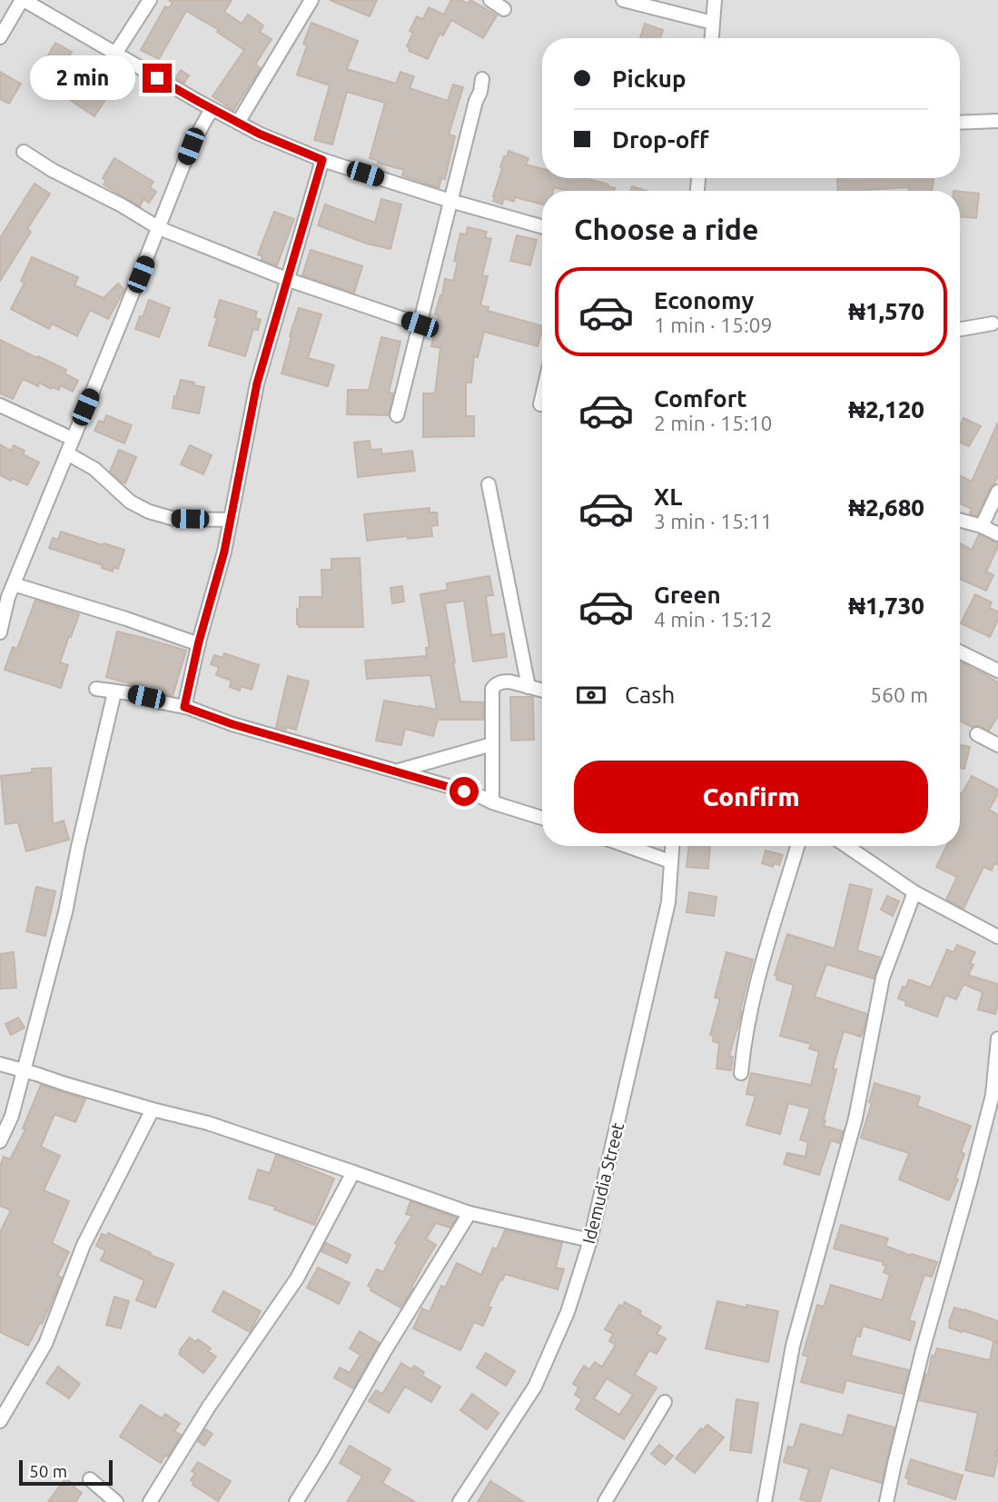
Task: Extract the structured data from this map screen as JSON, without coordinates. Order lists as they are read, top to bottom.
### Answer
{
  "streets": {
    "street": ["Idemudia Street"]
  },
  "scale_bar": "50 m",
  "page": {
    "banner": ["Pickup", "Drop-off"],
    "bubble": "2 min",
    "heading": "Choose a ride",
    "list": [
      {
        "name": "Economy",
        "note": "1 min · 15:09",
        "value": "₦1,570"
      },
      {
        "name": "Comfort",
        "note": "2 min · 15:10",
        "value": "₦2,120"
      },
      {
        "name": "XL",
        "note": "3 min · 15:11",
        "value": "₦2,680"
      },
      {
        "name": "Green",
        "note": "4 min · 15:12",
        "value": "₦1,730"
      }
    ],
    "pay": ["Cash", "560 m"],
    "buttons": "Confirm",
    "scale": "50 m"
  }
}
